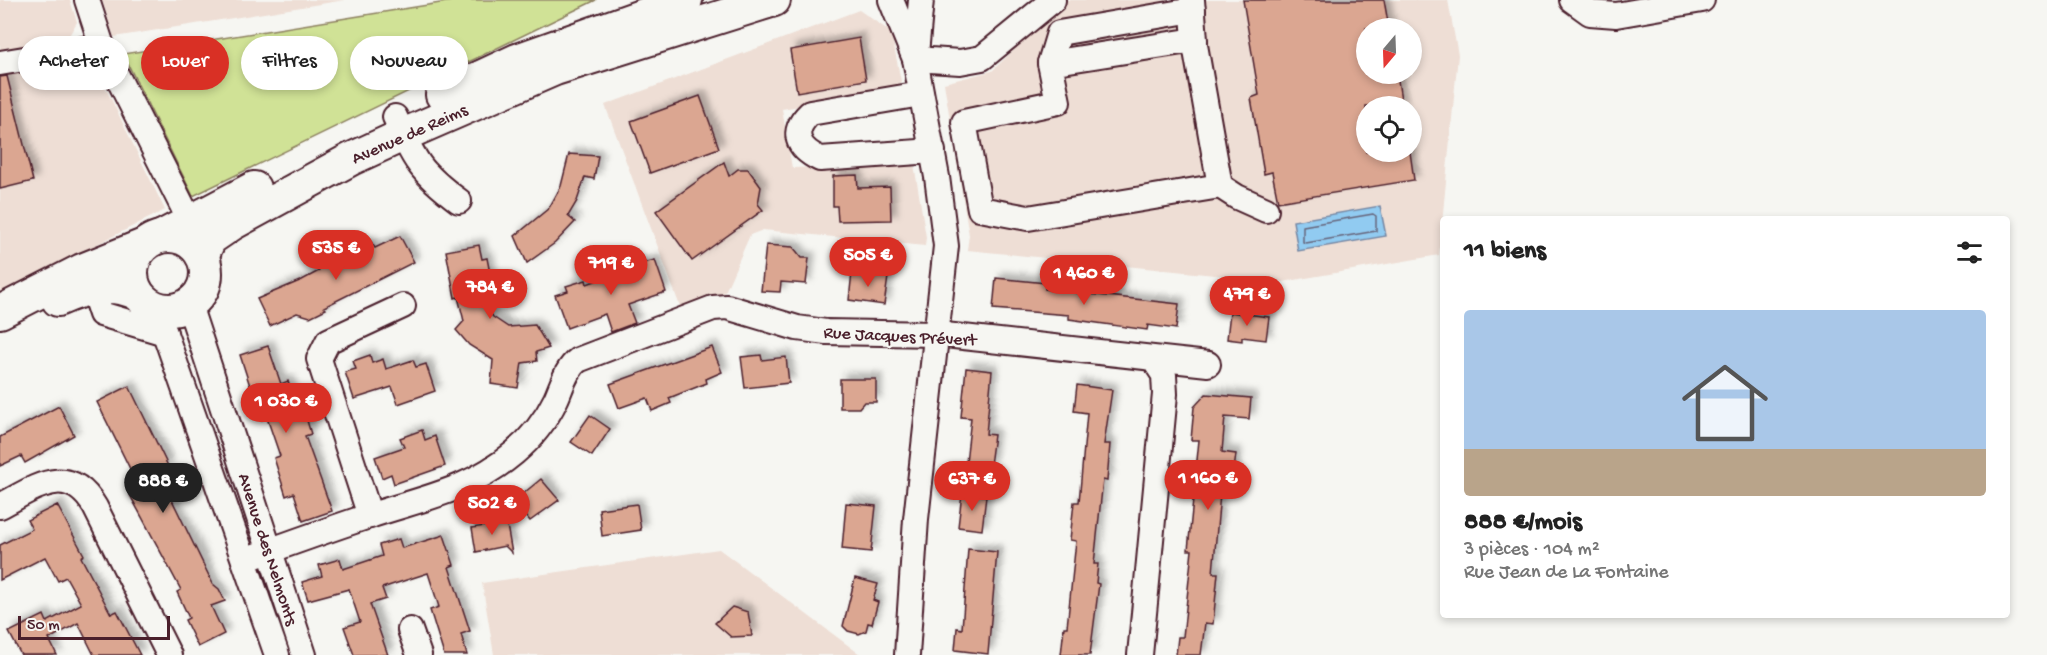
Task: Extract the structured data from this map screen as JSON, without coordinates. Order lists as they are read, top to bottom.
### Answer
{
  "streets": {
    "main road": ["Avenue de Reims"],
    "street": ["Rue Jacques Prévert", "Avenue des Nelmonts"]
  },
  "crossings": [
    ["Avenue de Reims", "Avenue des Nelmonts"],
    ["Rue Jacques Prévert", "Avenue des Nelmonts"]
  ],
  "scale_bar": "50 m",
  "north": "bottom",
  "page": {
    "chip": [
      "Acheter",
      "Louer",
      "Filtres",
      "Nouveau"
    ],
    "heading": "11 biens",
    "price": [
      "535 €",
      "505 €",
      "719 €",
      "1 460 €",
      "784 €",
      "479 €",
      "1 030 €",
      "1 160 €",
      "637 €",
      "888 €",
      "502 €"
    ],
    "list": [
      {
        "name": "888 €/mois",
        "note": "3 pièces · 104 m² · Rue Jean de La Fontaine"
      }
    ],
    "scale": "50 m"
  }
}
